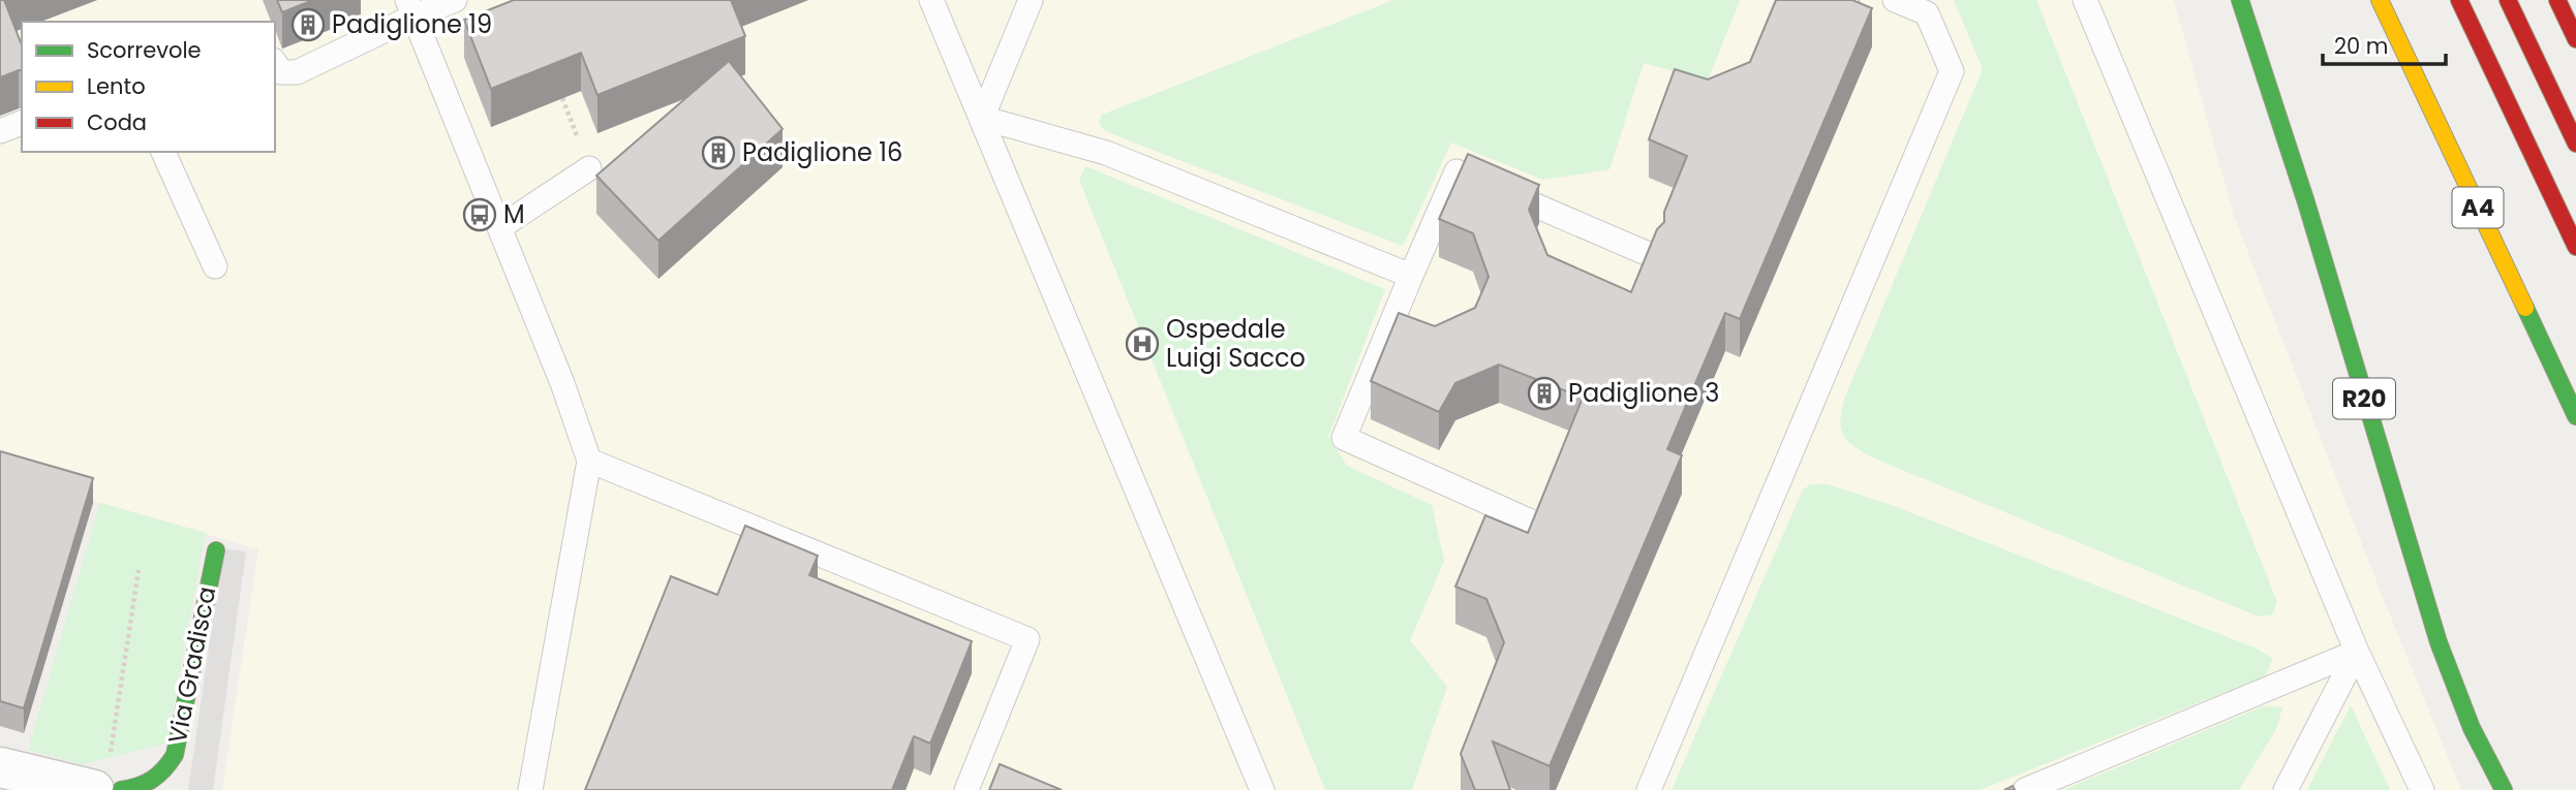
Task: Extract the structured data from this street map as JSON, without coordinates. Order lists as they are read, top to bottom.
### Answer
{
  "streets": {
    "main road": ["A4", "R20", "Via Gradisca"]
  },
  "places": {
    "building": ["Padiglione 19", "Padiglione 16", "Padiglione 3"],
    "bus stop": ["M"],
    "hospital": ["Ospedale Luigi Sacco"]
  },
  "legend": ["Scorrevole", "Lento", "Coda"],
  "scale_bar": "20 m"
}
